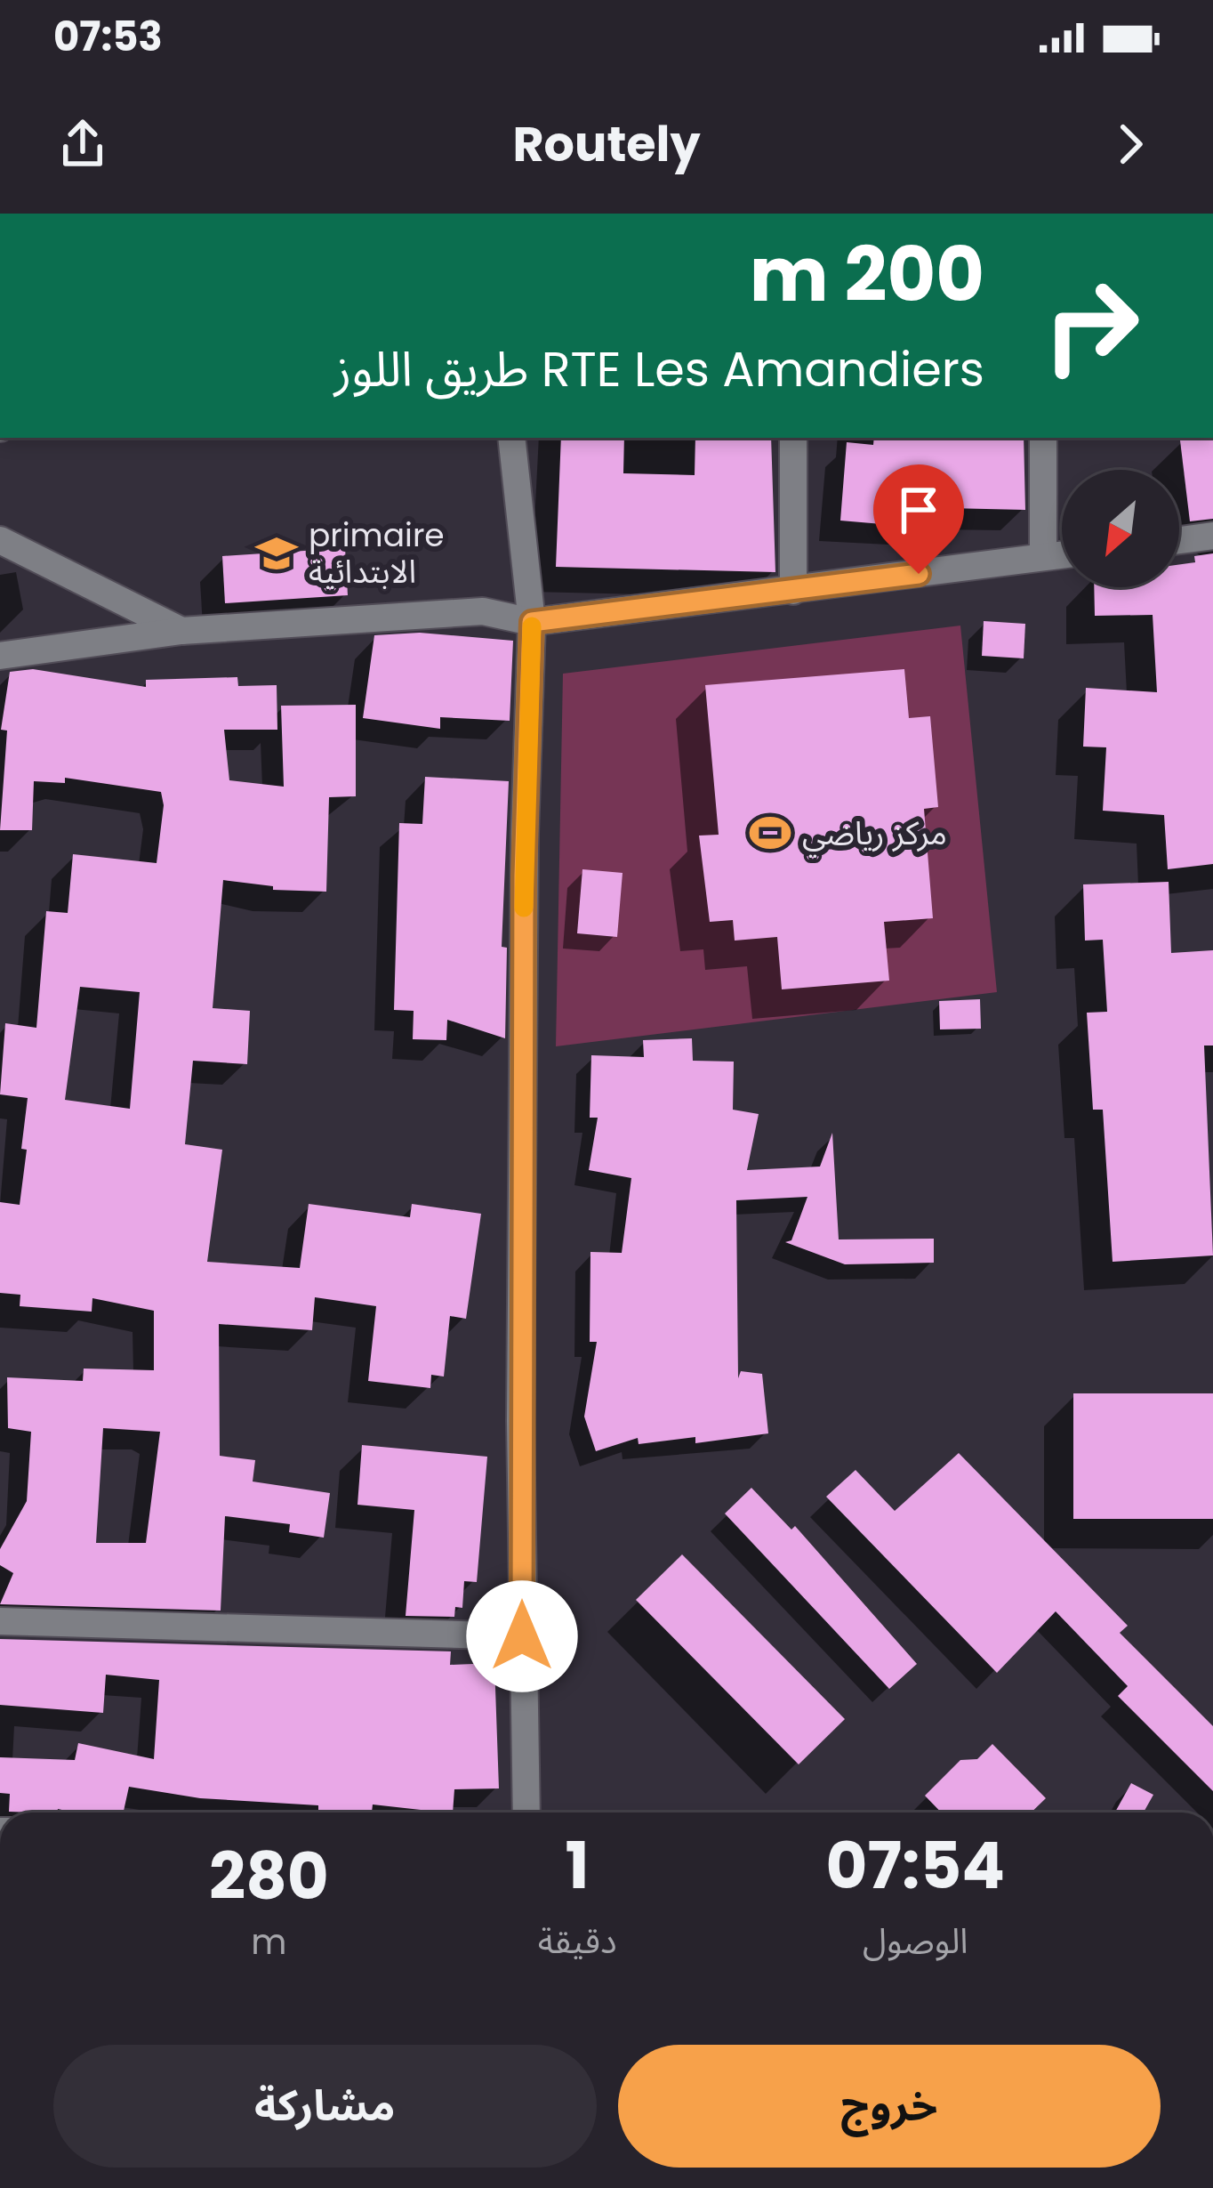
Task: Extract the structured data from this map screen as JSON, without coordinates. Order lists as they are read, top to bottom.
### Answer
{
  "places": {
    "school or university": ["primaire الابتدائية"],
    "sports": ["مركز رياضي"]
  },
  "north": "bottom left",
  "page": {
    "status": "07:53",
    "header": "Routely",
    "turn": ["200 m", "RTE Les Amandiers طريق اللوز"],
    "eta": [
      "07:54",
      "الوصول",
      "1",
      "دقيقة",
      "280",
      "m"
    ],
    "buttons": ["خروج", "مشاركة"]
  }
}
